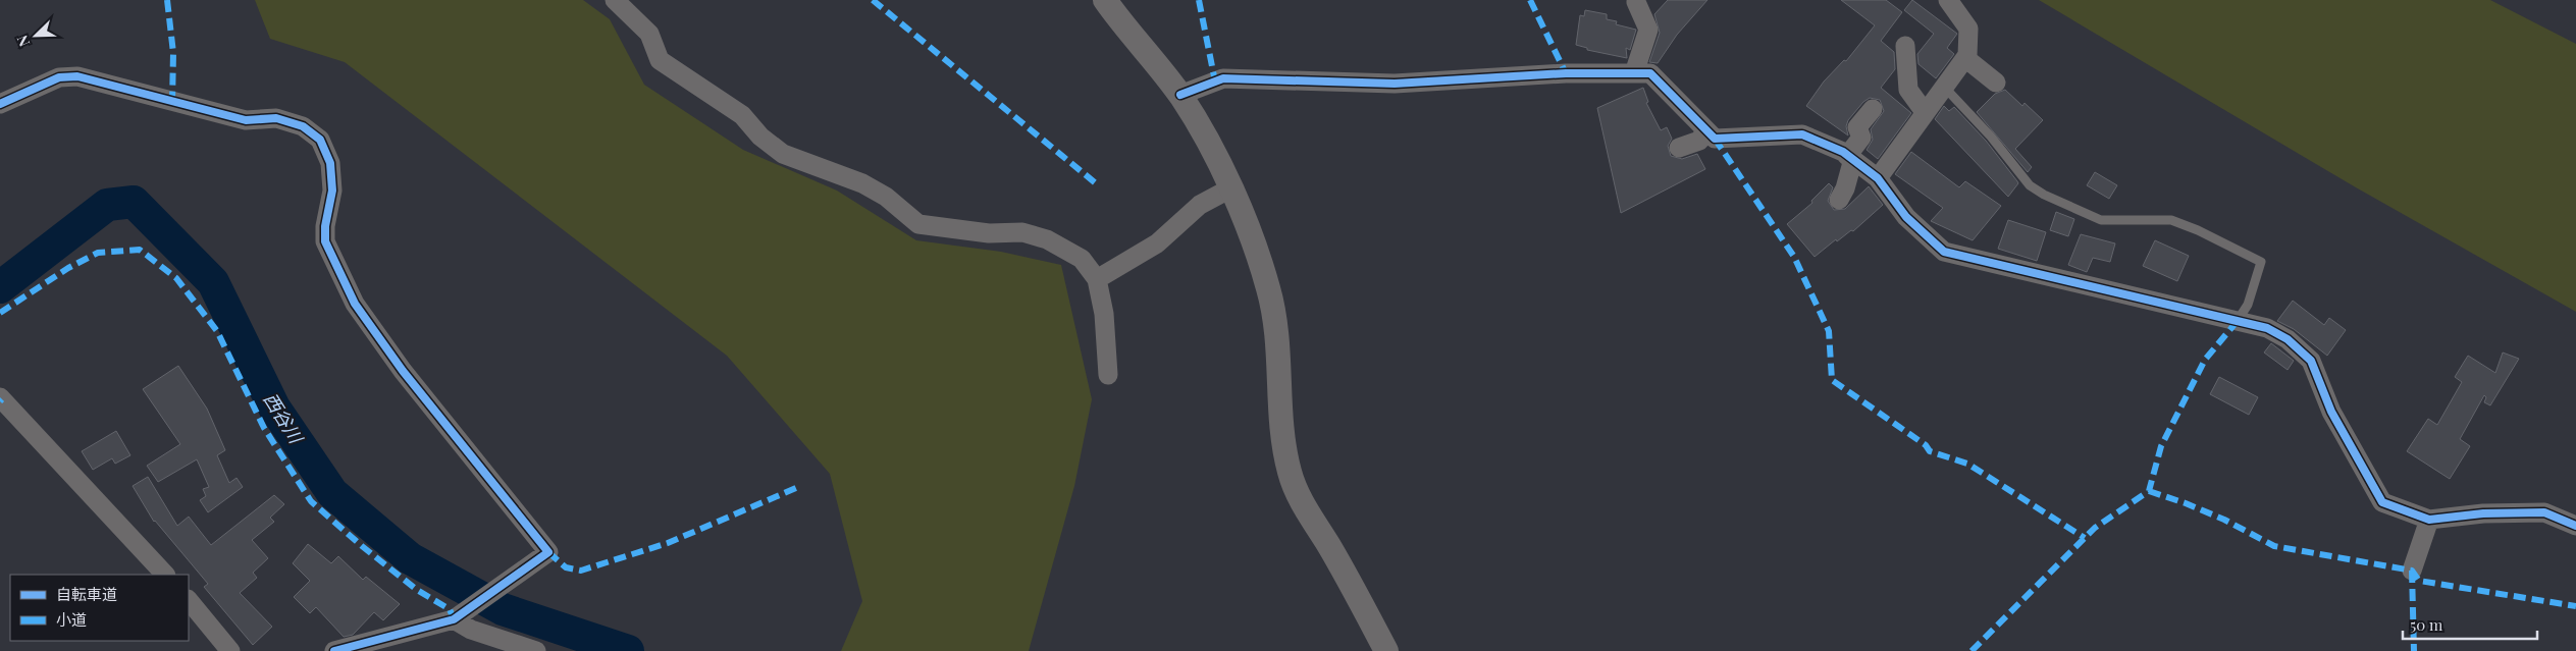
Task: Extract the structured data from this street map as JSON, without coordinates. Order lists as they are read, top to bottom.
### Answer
{
  "water": ["西谷川"],
  "legend": ["自転車道", "小道"],
  "scale_bar": "50 m",
  "north": "bottom left"
}
